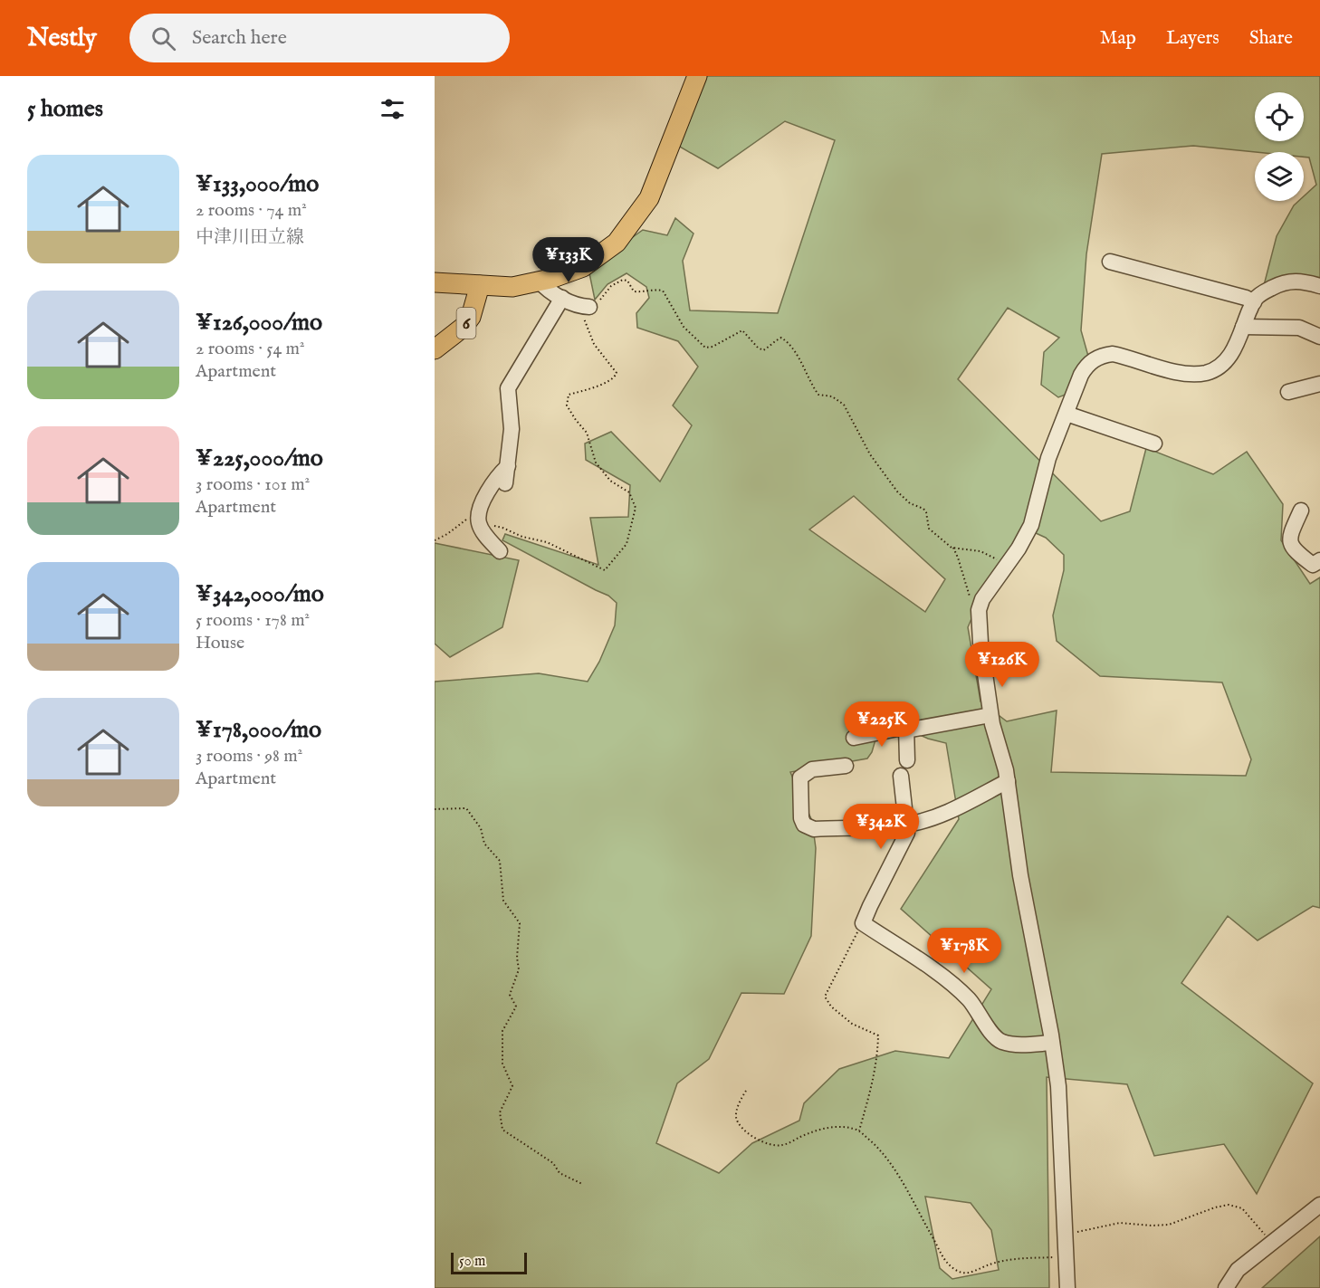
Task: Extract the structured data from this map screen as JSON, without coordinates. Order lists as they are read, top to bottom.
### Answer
{
  "streets": {
    "main road": ["6"]
  },
  "scale_bar": "50 m",
  "page": {
    "header": "Nestly",
    "search": "Search here",
    "nav": ["Map", "Layers", "Share"],
    "heading": "5 homes",
    "list": [
      {
        "name": "¥133,000/mo",
        "note": "2 rooms · 74 m² · 中津川田立線"
      },
      {
        "name": "¥126,000/mo",
        "note": "2 rooms · 54 m² · Apartment"
      },
      {
        "name": "¥225,000/mo",
        "note": "3 rooms · 101 m² · Apartment"
      },
      {
        "name": "¥342,000/mo",
        "note": "5 rooms · 178 m² · House"
      },
      {
        "name": "¥178,000/mo",
        "note": "3 rooms · 98 m² · Apartment"
      }
    ],
    "price": [
      "¥133K",
      "¥126K",
      "¥225K",
      "¥342K",
      "¥178K"
    ],
    "scale": "50 m"
  }
}
